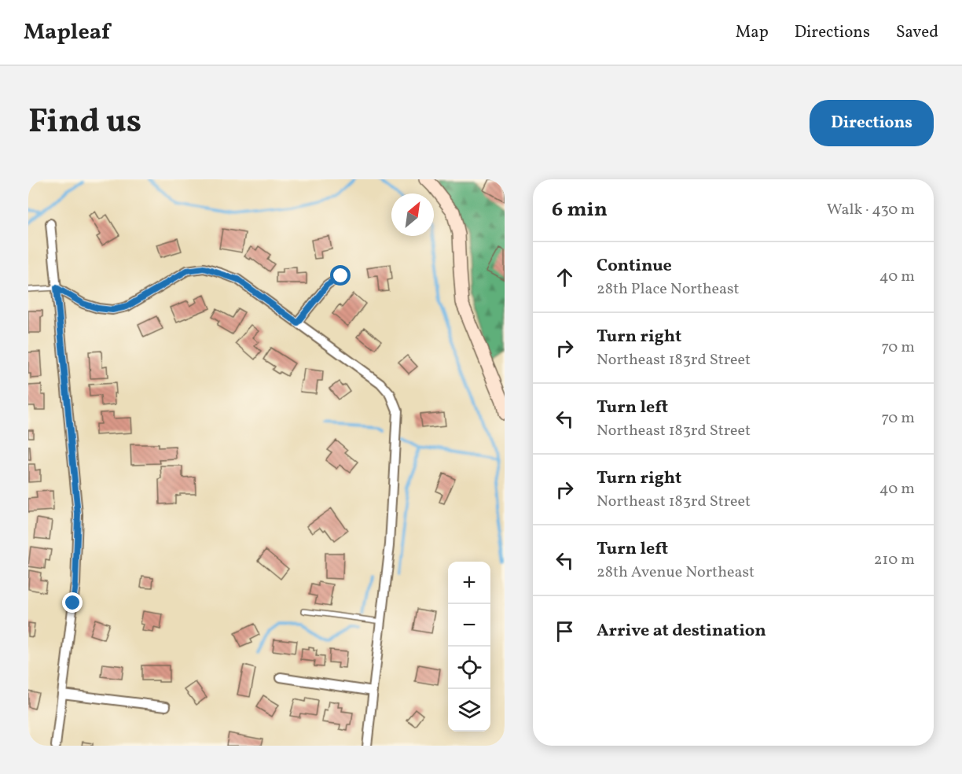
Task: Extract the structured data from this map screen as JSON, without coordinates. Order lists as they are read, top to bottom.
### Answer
{
  "north": "top right",
  "page": {
    "header": "Mapleaf",
    "nav": ["Map", "Directions", "Saved"],
    "title": "Find us",
    "buttons": "Directions",
    "heading": ["6 min", "Walk · 430 m"],
    "list": [
      ["Continue", "28th Place Northeast", "40 m"],
      ["Turn right", "Northeast 183rd Street", "70 m"],
      ["Turn left", "Northeast 183rd Street", "70 m"],
      ["Turn right", "Northeast 183rd Street", "40 m"],
      ["Turn left", "28th Avenue Northeast", "210 m"],
      "Arrive at destination"
    ],
    "map_buttons": ["+", "−"]
  }
}
